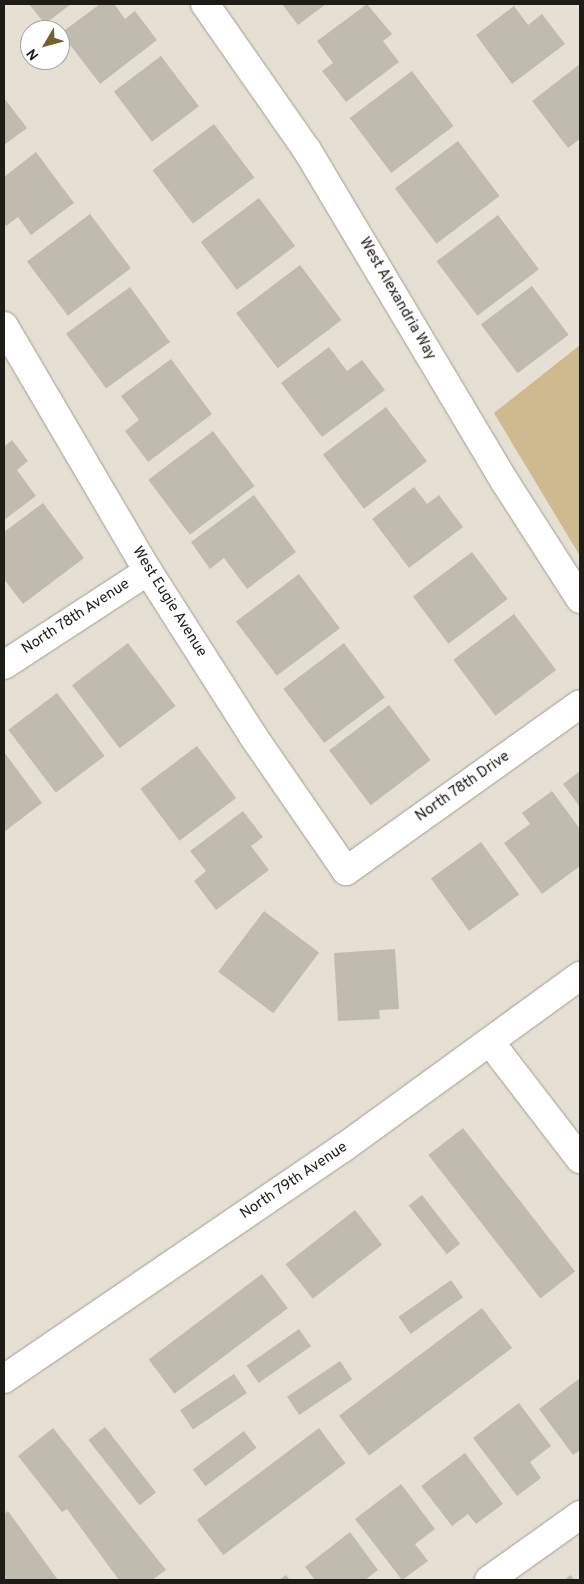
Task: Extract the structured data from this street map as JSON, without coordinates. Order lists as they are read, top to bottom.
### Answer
{
  "streets": {
    "street": [
      "West Alexandria Way",
      "West Eugie Avenue",
      "North 78th Avenue",
      "North 78th Drive",
      "North 79th Avenue"
    ]
  },
  "crossings": [
    ["West Eugie Avenue", "North 78th Avenue"],
    ["West Eugie Avenue", "North 78th Drive"]
  ],
  "north": "bottom left"
}
